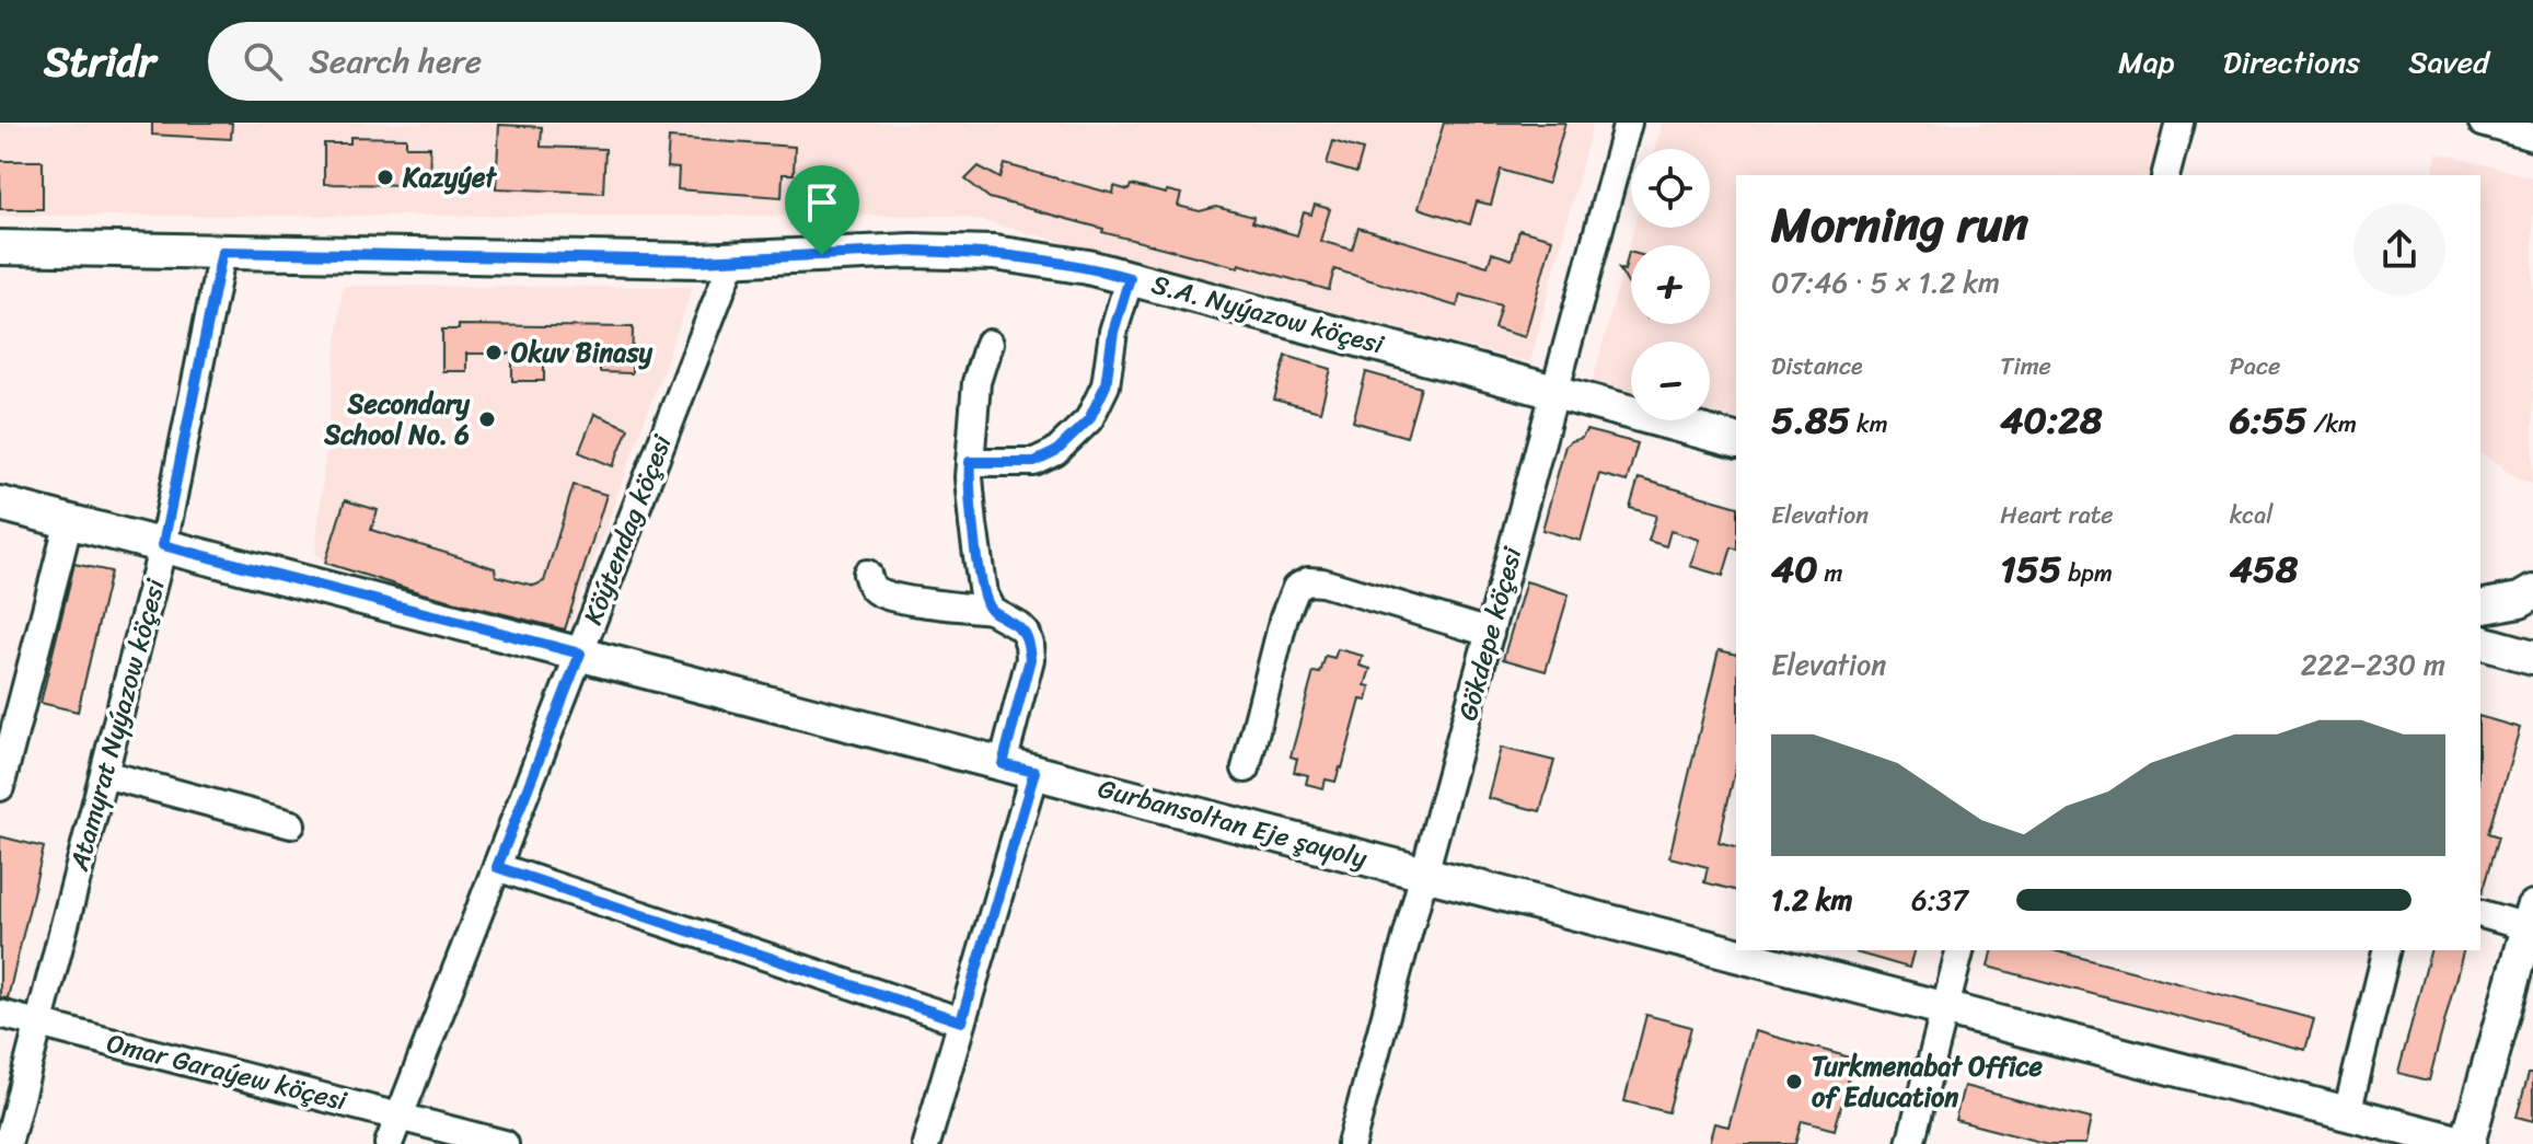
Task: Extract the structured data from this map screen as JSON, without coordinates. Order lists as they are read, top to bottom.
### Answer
{
  "streets": {
    "main road": ["S.A. Nyýazow köçesi", "Gurbansoltan Eje şayoly"],
    "street": [
      "Köýtendag köçesi",
      "Gökdepe köçesi",
      "Atamyrat Nyýazow köçesi",
      "Omar Garaýew köçesi"
    ]
  },
  "crossings": [
    ["S.A. Nyýazow köçesi", "Köýtendag köçesi"],
    ["S.A. Nyýazow köçesi", "Gökdepe köçesi"],
    ["S.A. Nyýazow köçesi", "Atamyrat Nyýazow köçesi"],
    ["Köýtendag köçesi", "Gurbansoltan Eje şayoly"],
    ["Köýtendag köçesi", "Omar Garaýew köçesi"],
    ["Gökdepe köçesi", "Gurbansoltan Eje şayoly"],
    ["Atamyrat Nyýazow köçesi", "Gurbansoltan Eje şayoly"],
    ["Atamyrat Nyýazow köçesi", "Omar Garaýew köçesi"]
  ],
  "places": [
    "Kazyýet",
    "Okuv Binasy",
    "Secondary School No. 6",
    "Turkmenabat Office of Education"
  ],
  "page": {
    "header": "Stridr",
    "search": "Search here",
    "nav": ["Map", "Directions", "Saved"],
    "map_buttons": ["+", "−"],
    "heading": ["Morning run", "07:46 · 5 × 1.2 km"],
    "stats": [
      ["Distance", "5.85 km"],
      ["Time", "40:28"],
      ["Pace", "6:55 /km"],
      ["Elevation", "40 m"],
      ["Heart rate", "155 bpm"],
      ["kcal", "458"]
    ],
    "chart": ["Elevation", "222–230 m"],
    "list": [
      {
        "name": "1.2 km",
        "note": "6:37"
      }
    ]
  }
}
